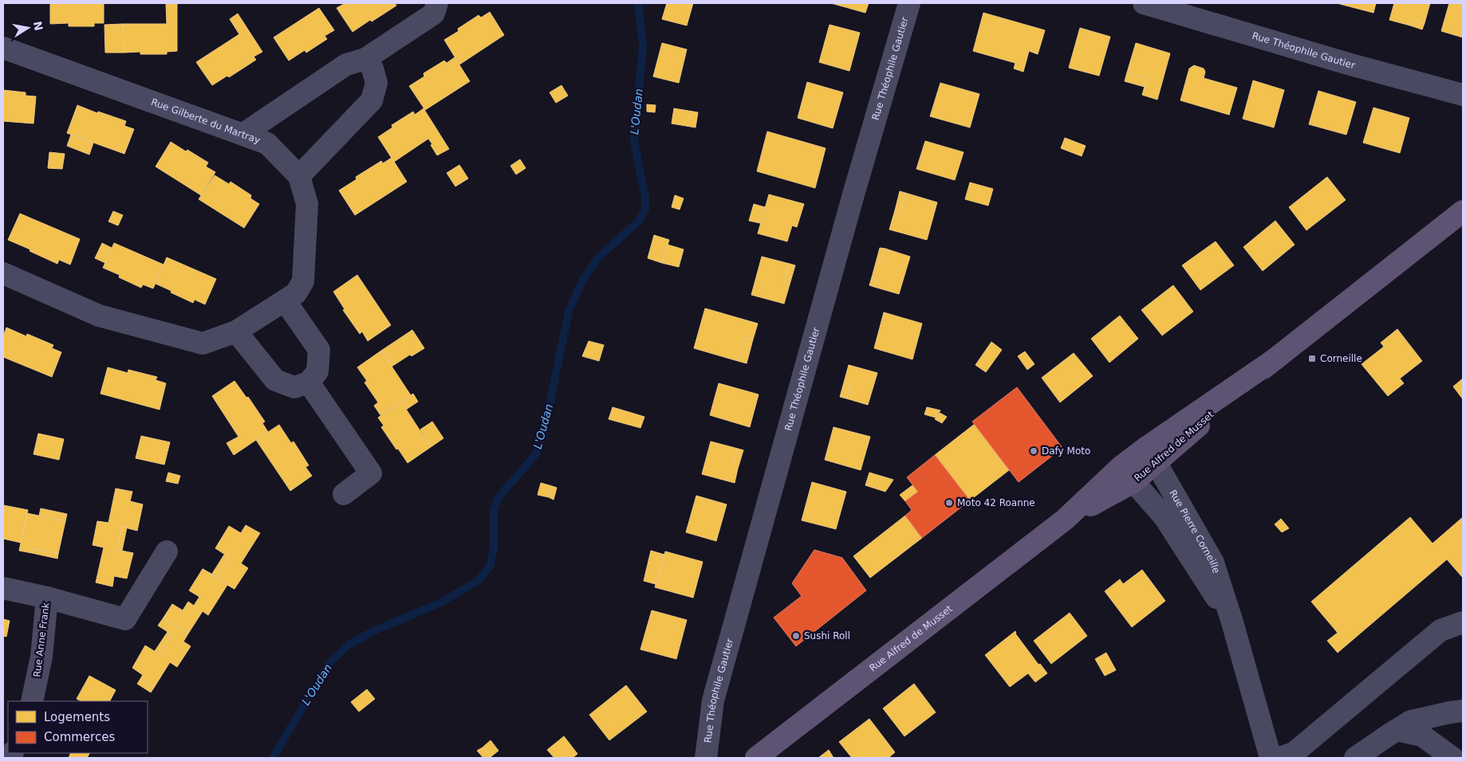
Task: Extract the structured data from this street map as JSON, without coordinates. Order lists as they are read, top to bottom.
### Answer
{
  "streets": {
    "main road": ["Rue Alfred de Musset"],
    "street": [
      "Rue Théophile Gautier",
      "Rue Gilberte du Martray",
      "Rue Pierre Corneille",
      "Rue Anne Frank"
    ]
  },
  "crossings": [
    ["Rue Alfred de Musset", "Rue Pierre Corneille"]
  ],
  "water": ["L'Oudan"],
  "places": {
    "transit": ["Corneille"],
    "other": ["Dafy Moto", "Moto 42 Roanne", "Sushi Roll"]
  },
  "legend": ["Logements", "Commerces"],
  "north": "right"
}
